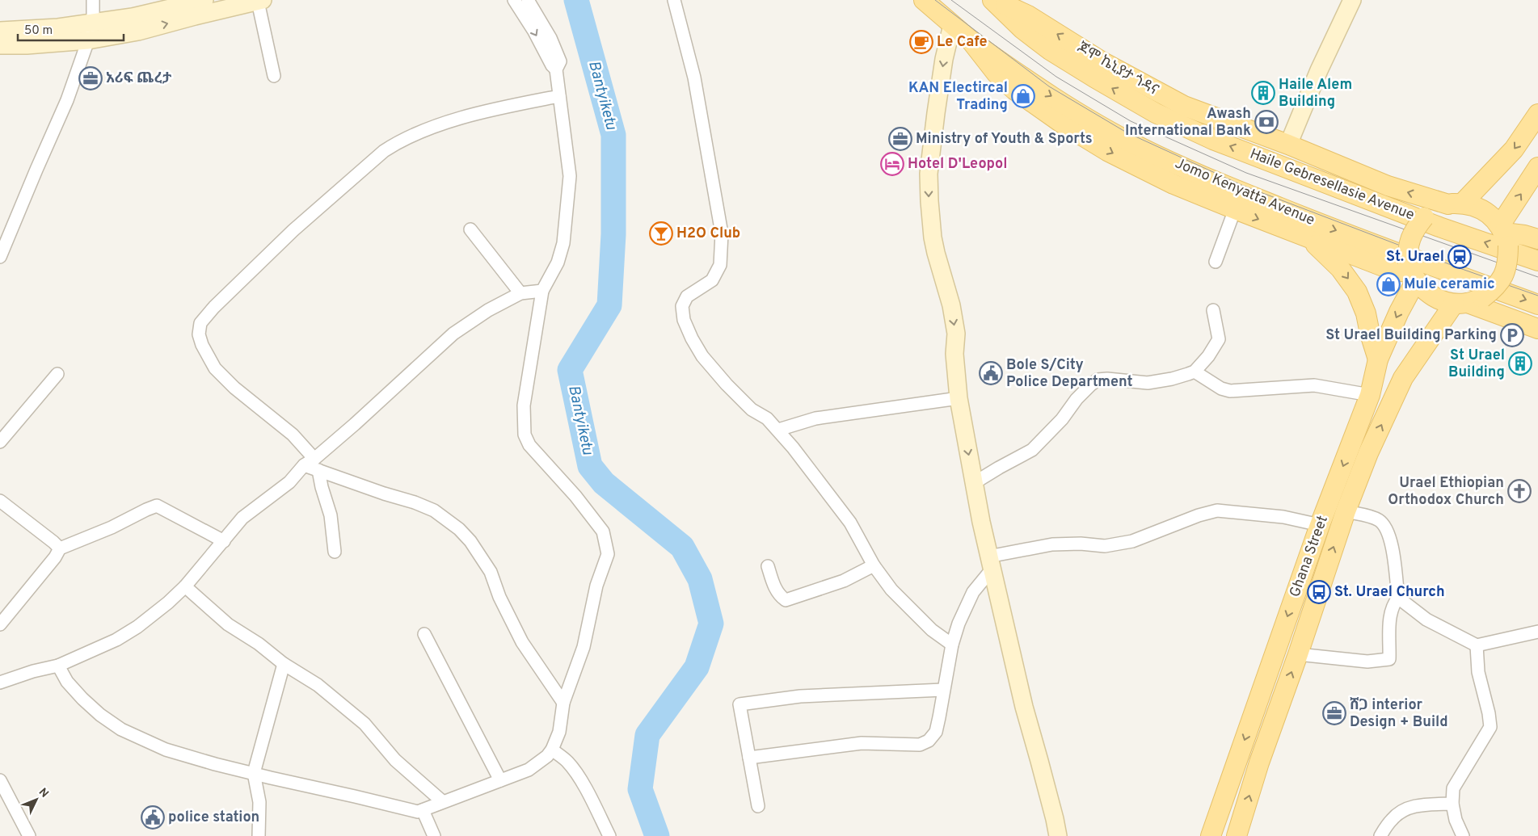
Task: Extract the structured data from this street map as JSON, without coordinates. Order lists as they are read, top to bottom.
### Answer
{
  "streets": {
    "main road": [
      "ጆሞ ኬኒያታ ጎዳና",
      "Haile Gebresellasie Avenue",
      "Jomo Kenyatta Avenue",
      "Ghana Street"
    ]
  },
  "crossings": [
    ["ጆሞ ኬኒያታ ጎዳና", "Ghana Street"]
  ],
  "water": ["Bantyiketu"],
  "places": {
    "cafe": ["Le Cafe"],
    "office": ["አሪፍ ጨረታ", "Ministry of Youth & Sports", "ሸጋ interior Design + Build"],
    "building": ["Haile Alem Building", "St Urael Building"],
    "shop": ["KAN Electircal Trading", "Mule ceramic"],
    "bank": ["Awash International Bank"],
    "hotel": ["Hotel D'Leopol"],
    "bar": ["H2O Club"],
    "station": ["St. Urael"],
    "parking": ["St Urael Building Parking"],
    "public building": ["Bole S/City Police Department", "police station"],
    "church": ["Urael Ethiopian Orthodox Church"],
    "bus stop": ["St. Urael Church"]
  },
  "scale_bar": "50 m",
  "north": "top right"
}
